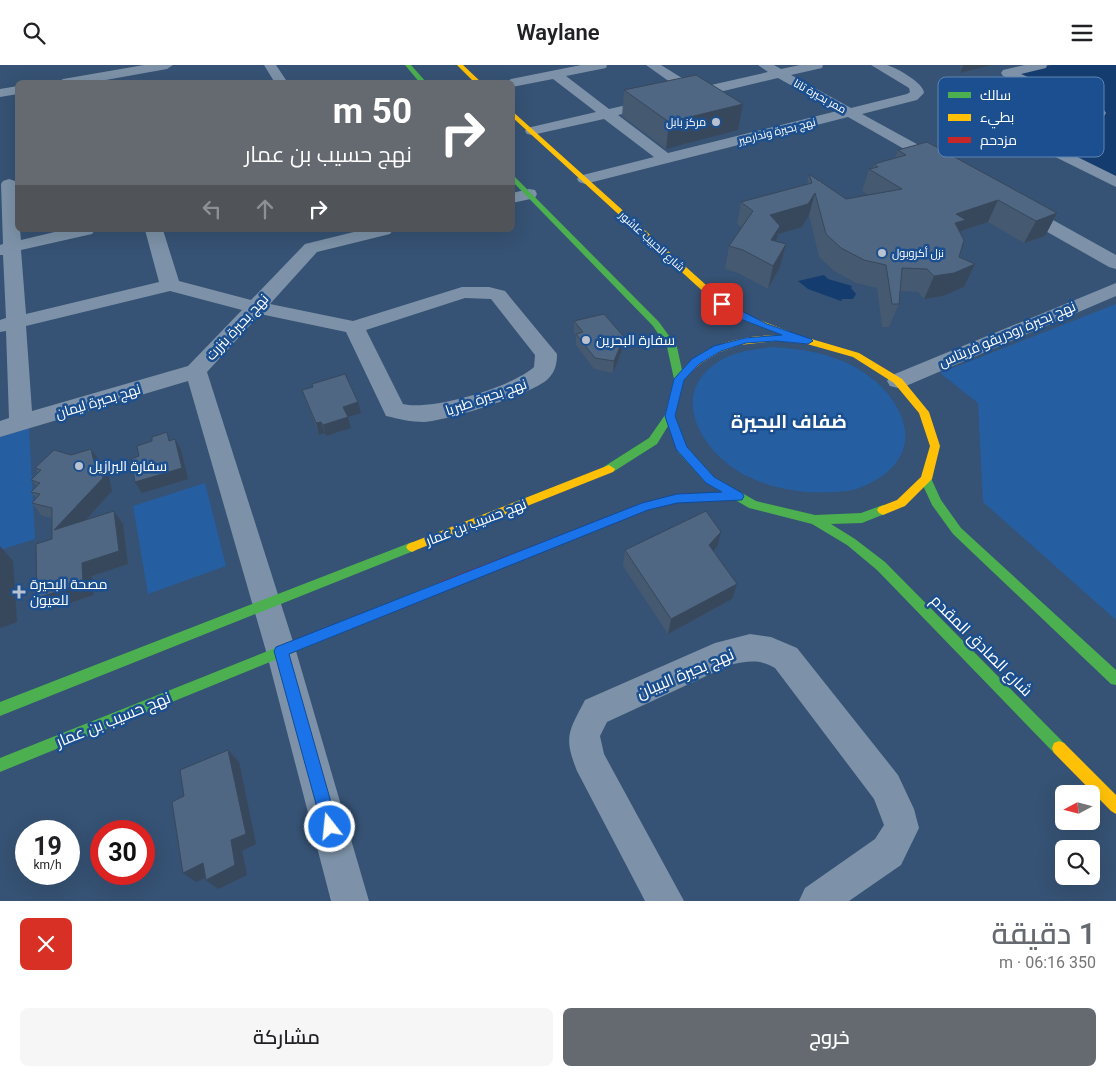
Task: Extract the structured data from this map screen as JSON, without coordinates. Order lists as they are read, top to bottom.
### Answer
{
  "streets": {
    "main road": ["شارع الحبيب عاشور", "نهج حسيب بن عمار", "شارع الصادق المقدم"],
    "street": [
      "ممر بحيرة تانا",
      "نهج بحيرة وندارمير",
      "نهج بحيرة بنزرت",
      "نهج بحيرة رودريقو فريتاس",
      "نهج بحيرة طبريا",
      "نهج بحيرة ليمان",
      "نهج بحيرة البيبان"
    ]
  },
  "crossings": [
    ["ممر بحيرة تانا", "نهج بحيرة وندارمير"],
    ["نهج بحيرة وندارمير", "شارع الحبيب عاشور"],
    ["نهج بحيرة بنزرت", "نهج بحيرة طبريا"],
    ["نهج بحيرة بنزرت", "نهج بحيرة ليمان"],
    ["نهج بحيرة بنزرت", "نهج حسيب بن عمار"]
  ],
  "districts": ["ضفاف البحيرة"],
  "places": {
    "other": [
      "مركز بابل",
      "نزل أكروبول",
      "سفارة البحرين",
      "سفارة البرازيل"
    ],
    "health": ["مصحة البحيرة للعيون"]
  },
  "legend": ["سالك", "بطيء", "مزدحم"],
  "north": "left",
  "page": {
    "header": "Waylane",
    "turn": ["50 m", "نهج حسيب بن عمار"],
    "speed": "19 km/h",
    "limit": "30",
    "heading": ["1 دقيقة", "350 m · 06:16"],
    "buttons": ["خروج", "مشاركة"]
  }
}
